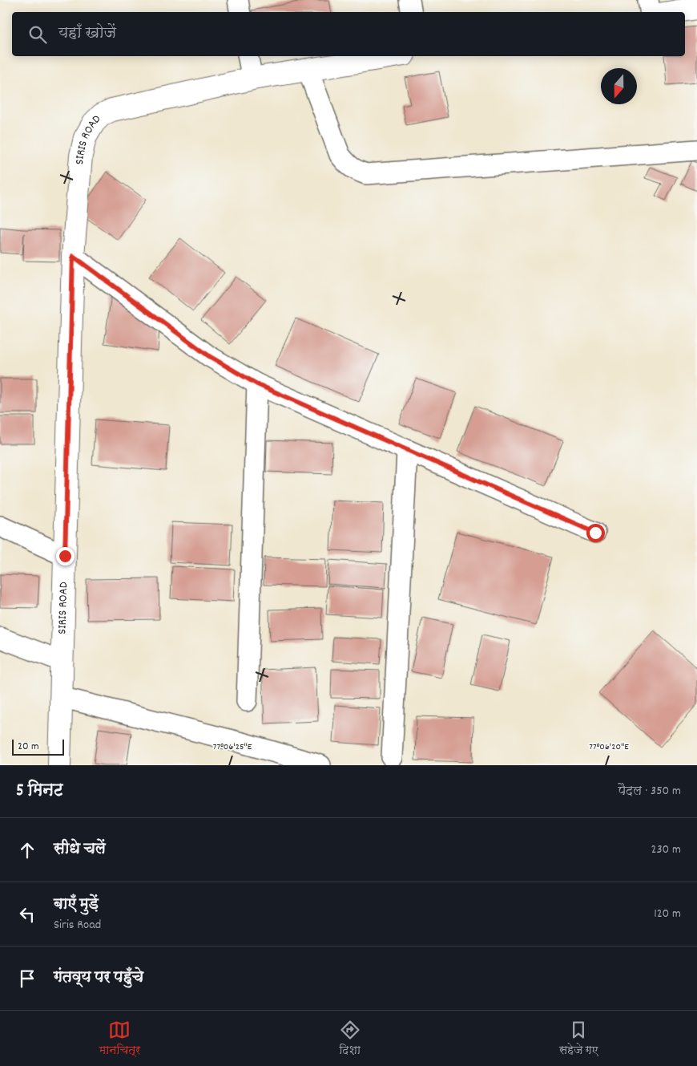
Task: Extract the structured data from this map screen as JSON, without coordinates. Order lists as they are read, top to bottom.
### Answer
{
  "streets": {
    "street": ["SIRIS ROAD"]
  },
  "scale_bar": "20 m",
  "north": "bottom",
  "page": {
    "search": "यहाँ खोजें",
    "scale": "20 m",
    "heading": ["5 मिनट", "पैदल · 350 m"],
    "list": [
      ["सीधे चलें", "230 m"],
      ["बाएँ मुड़ें", "Siris Road", "120 m"],
      "गंतव्य पर पहुँचे"
    ],
    "nav": ["मानचित्र", "दिशा", "सहेजे गए"]
  },
  "coordinates": ["77°06'25\"E", "77°06'20\"E"]
}
